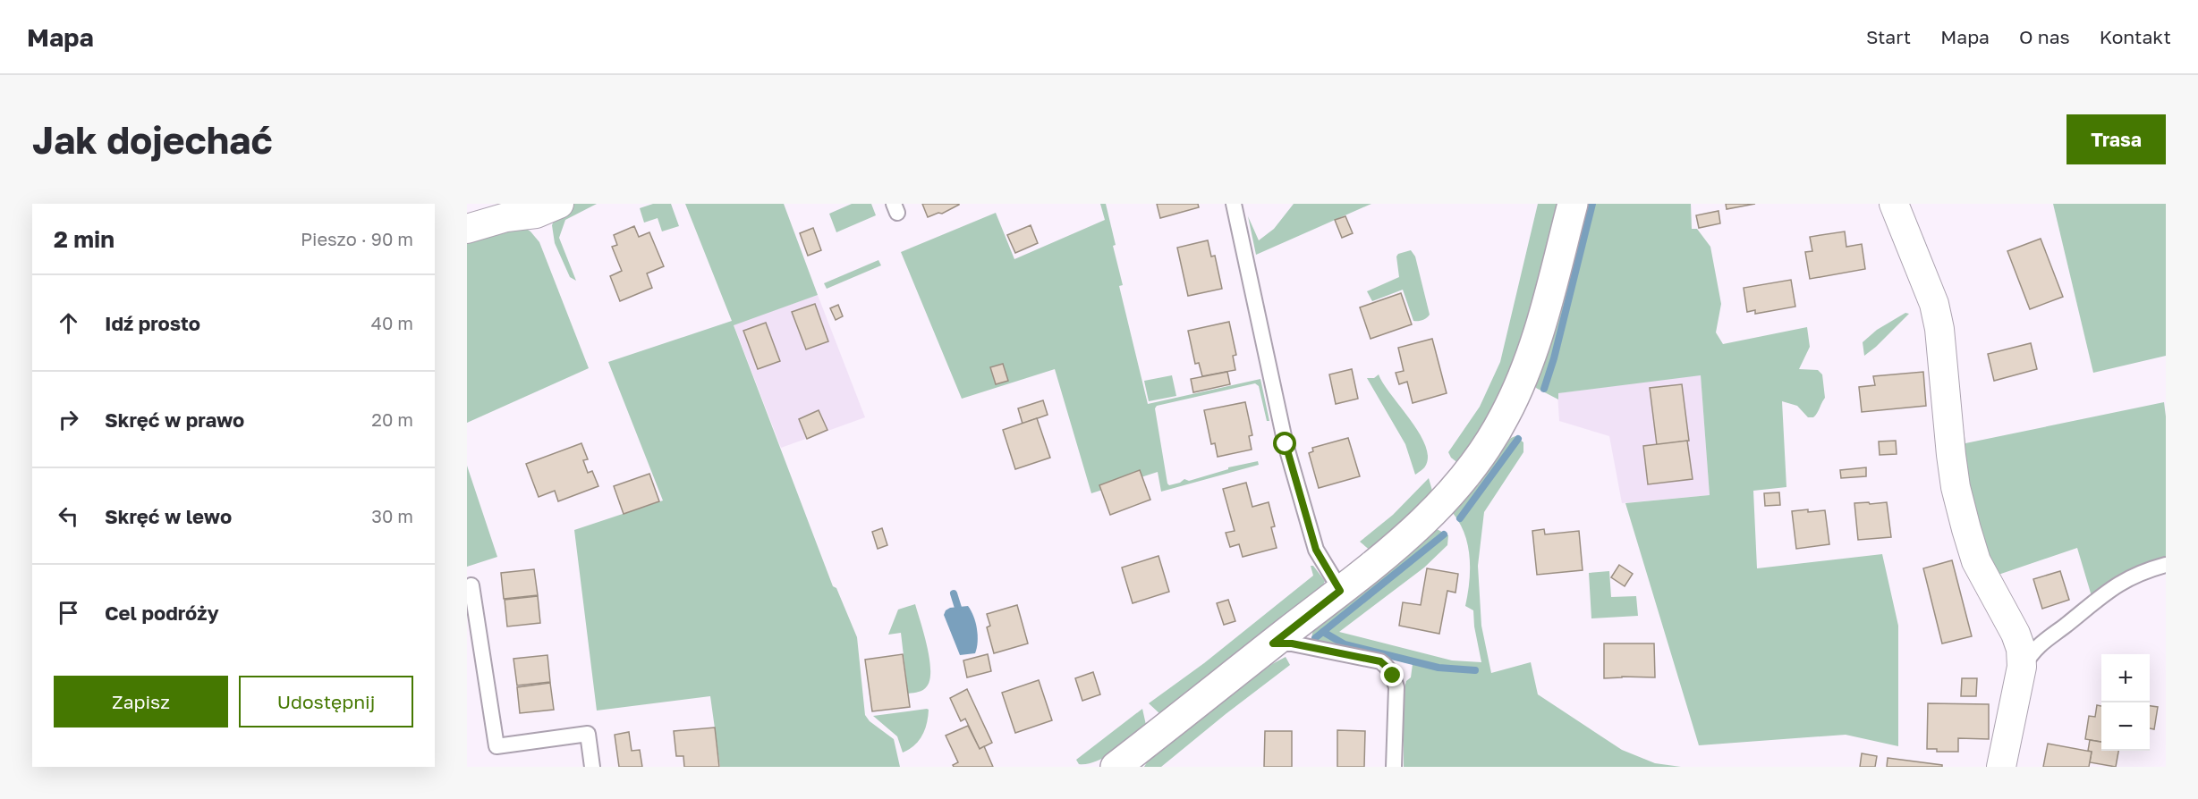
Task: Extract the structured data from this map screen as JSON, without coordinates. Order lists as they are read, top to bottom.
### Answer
{
  "page": {
    "header": "Mapa",
    "nav": [
      "Start",
      "Mapa",
      "O nas",
      "Kontakt"
    ],
    "buttons": [
      "Trasa",
      ["Zapisz", "Udostępnij"]
    ],
    "title": "Jak dojechać",
    "heading": ["2 min", "Pieszo · 90 m"],
    "list": [
      ["Idź prosto", "40 m"],
      ["Skręć w prawo", "20 m"],
      ["Skręć w lewo", "30 m"],
      "Cel podróży"
    ],
    "map_buttons": ["+", "−"]
  }
}
